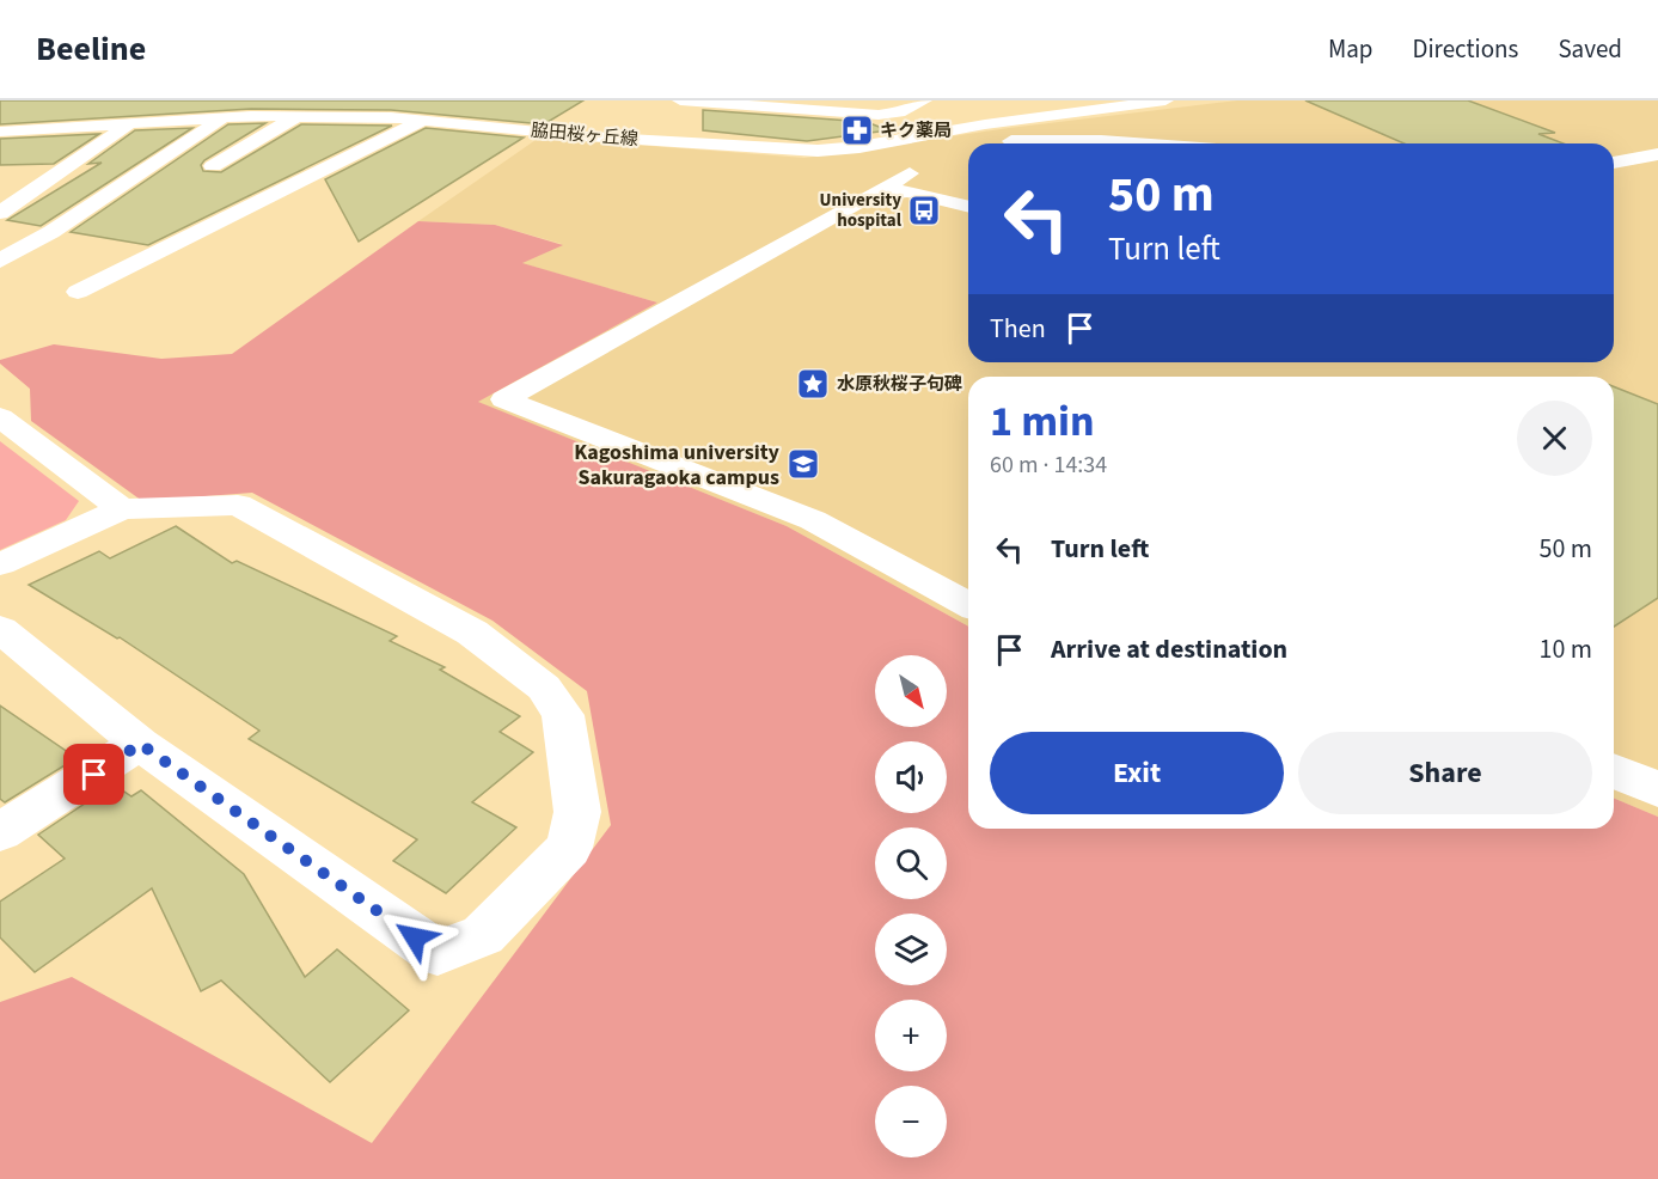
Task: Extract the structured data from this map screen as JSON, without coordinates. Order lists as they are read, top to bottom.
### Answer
{
  "streets": {
    "street": ["脇田桜ヶ丘線"]
  },
  "places": {
    "pharmacy": ["キク薬局"],
    "bus stop": ["University hospital"],
    "place": ["水原秋桜子句碑"],
    "school or university": ["Kagoshima university Sakuragaoka campus"]
  },
  "north": "bottom right",
  "page": {
    "header": "Beeline",
    "nav": ["Map", "Directions", "Saved"],
    "turn": ["50 m", "Turn left"],
    "then": "Then",
    "heading": ["1 min", "60 m · 14:34"],
    "list": [
      {
        "name": "Turn left",
        "value": "50 m"
      },
      {
        "name": "Arrive at destination",
        "value": "10 m"
      }
    ],
    "map_buttons": ["+", "−"],
    "buttons": ["Exit", "Share"]
  }
}
